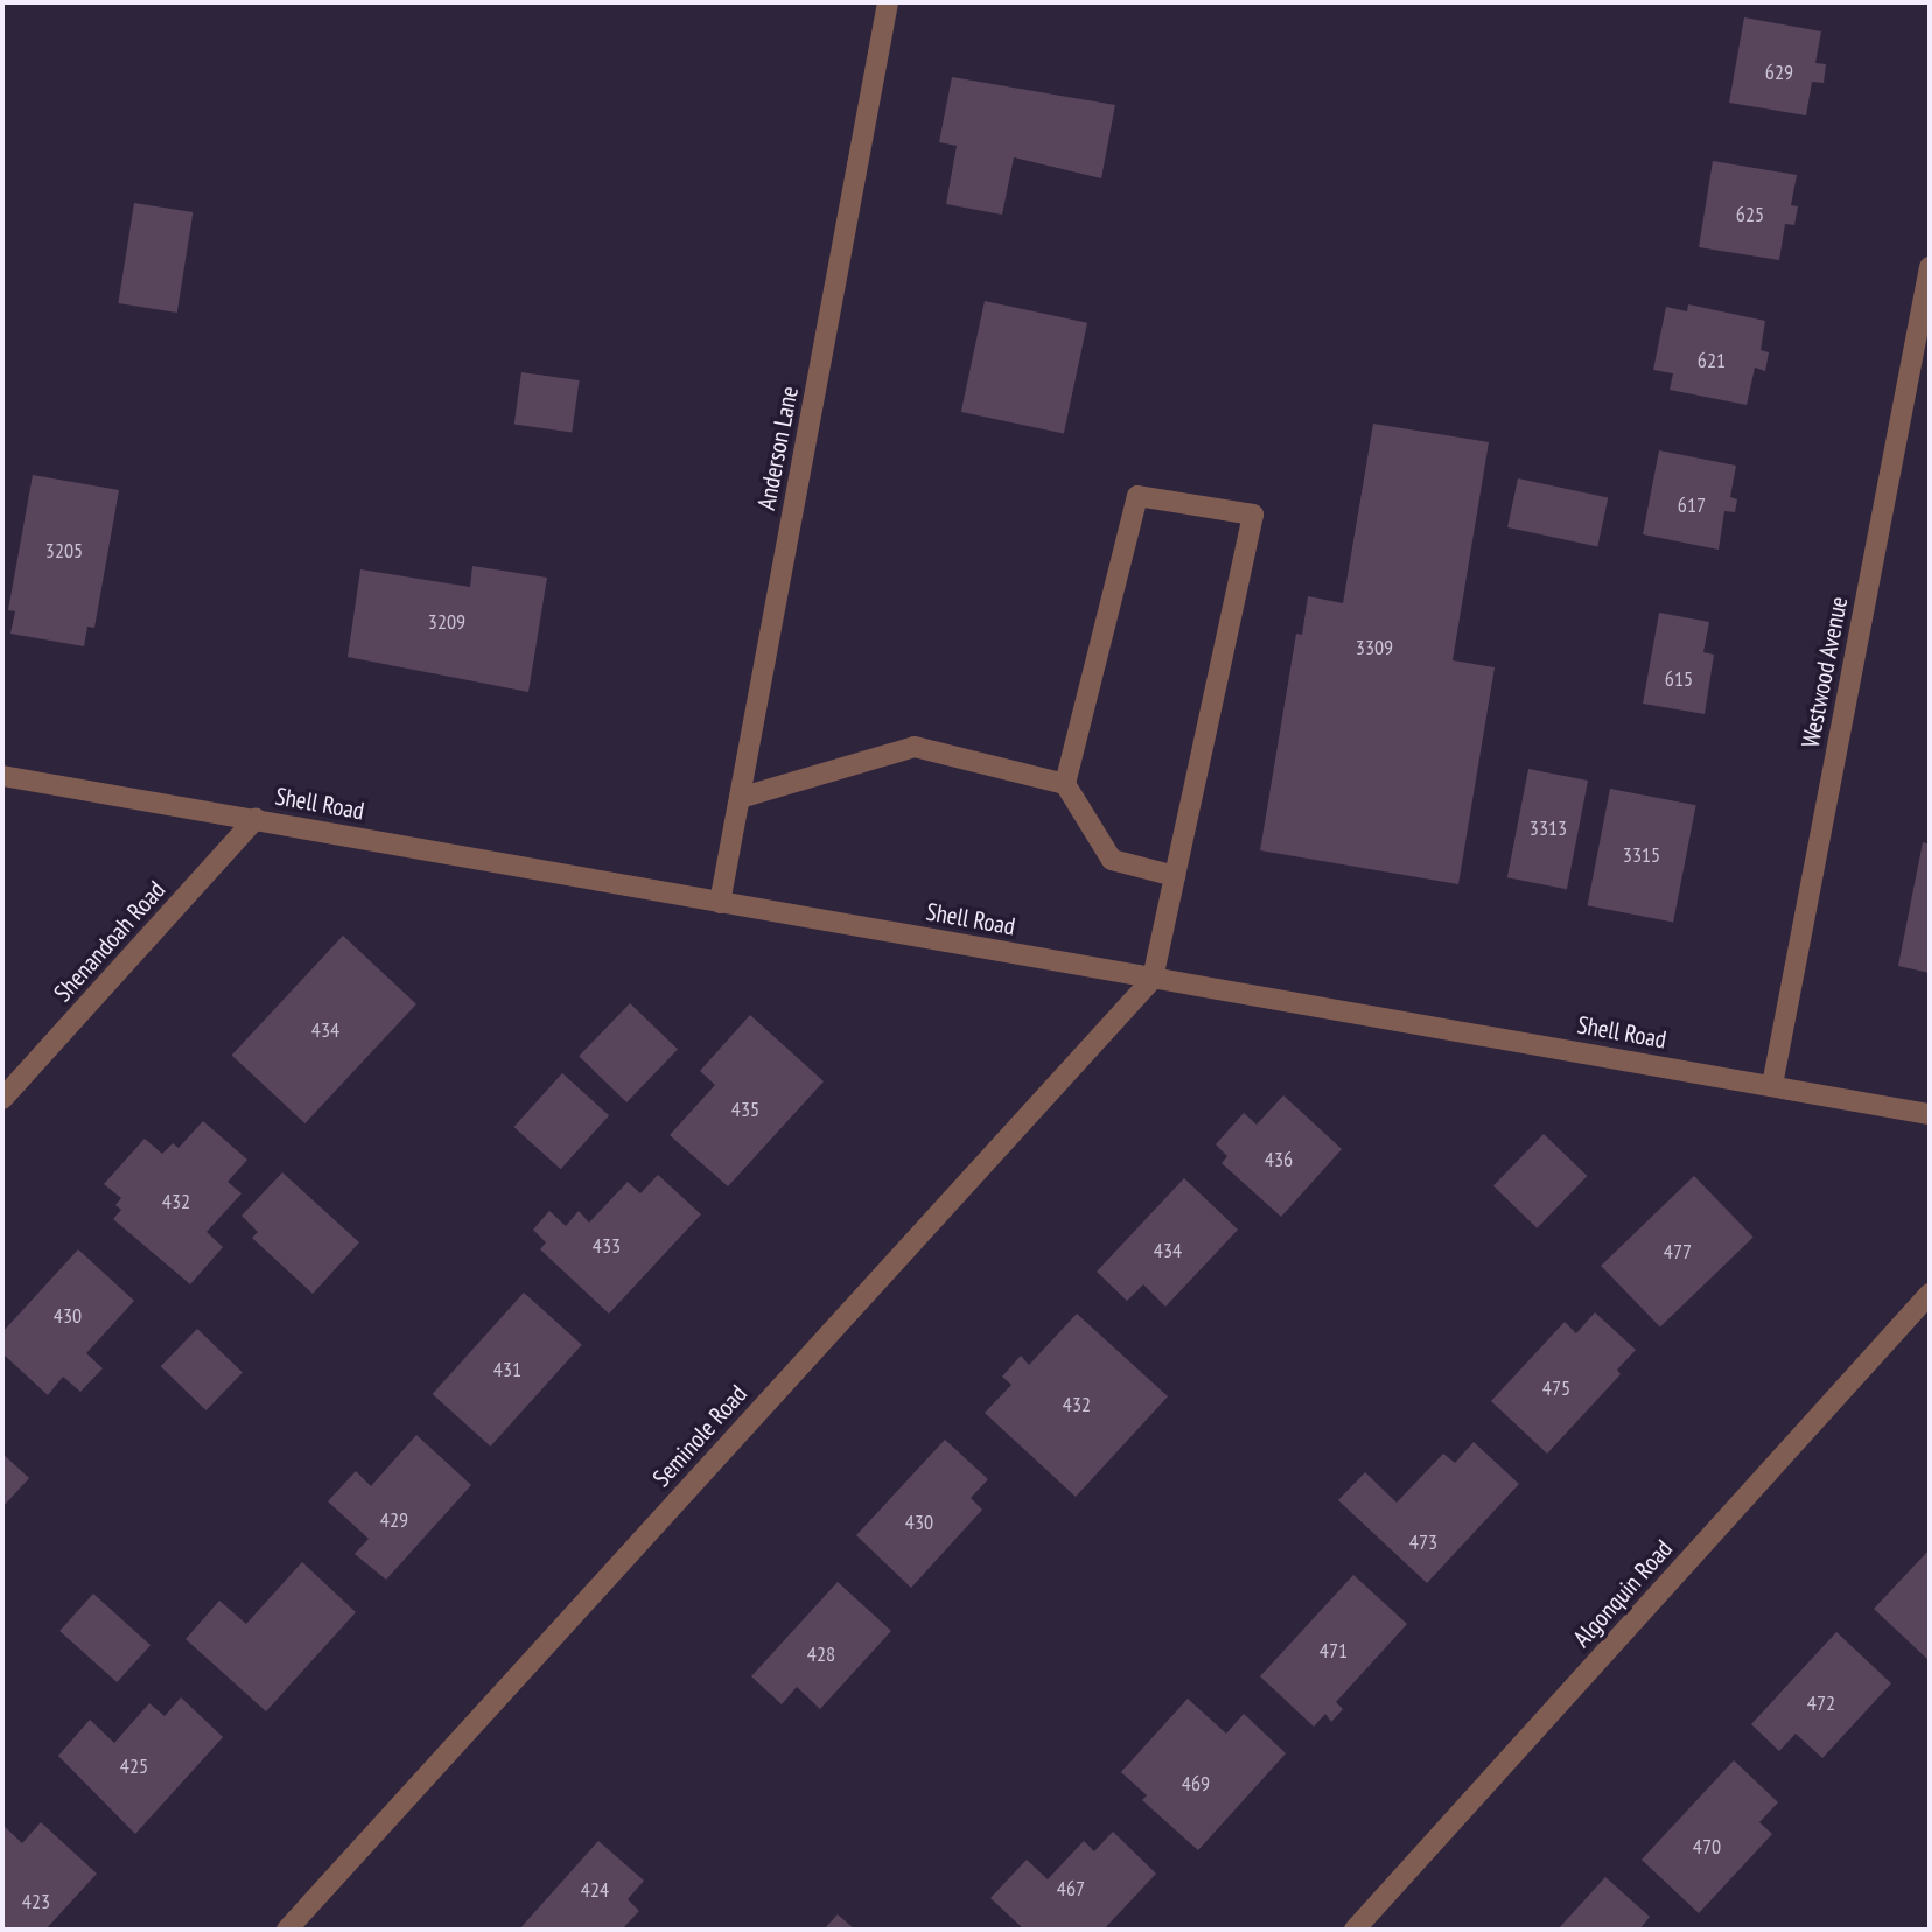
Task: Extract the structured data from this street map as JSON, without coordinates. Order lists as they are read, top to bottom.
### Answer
{
  "streets": {
    "street": [
      "Anderson Lane",
      "Westwood Avenue",
      "Shell Road",
      "Shenandoah Road",
      "Seminole Road",
      "Algonquin Road"
    ]
  },
  "crossings": [
    ["Anderson Lane", "Shell Road"],
    ["Westwood Avenue", "Shell Road"],
    ["Shell Road", "Shenandoah Road"],
    ["Shell Road", "Seminole Road"]
  ],
  "house_numbers": [
    "629",
    "625",
    "621",
    "617",
    "3205",
    "3209",
    "3309",
    "615",
    "3313",
    "3315",
    "434",
    "435",
    "436",
    "432",
    "433",
    "434",
    "477",
    "430",
    "431",
    "475",
    "432",
    "429",
    "430",
    "473",
    "471",
    "428",
    "472",
    "425",
    "469",
    "470",
    "467",
    "424",
    "423"
  ]
}
